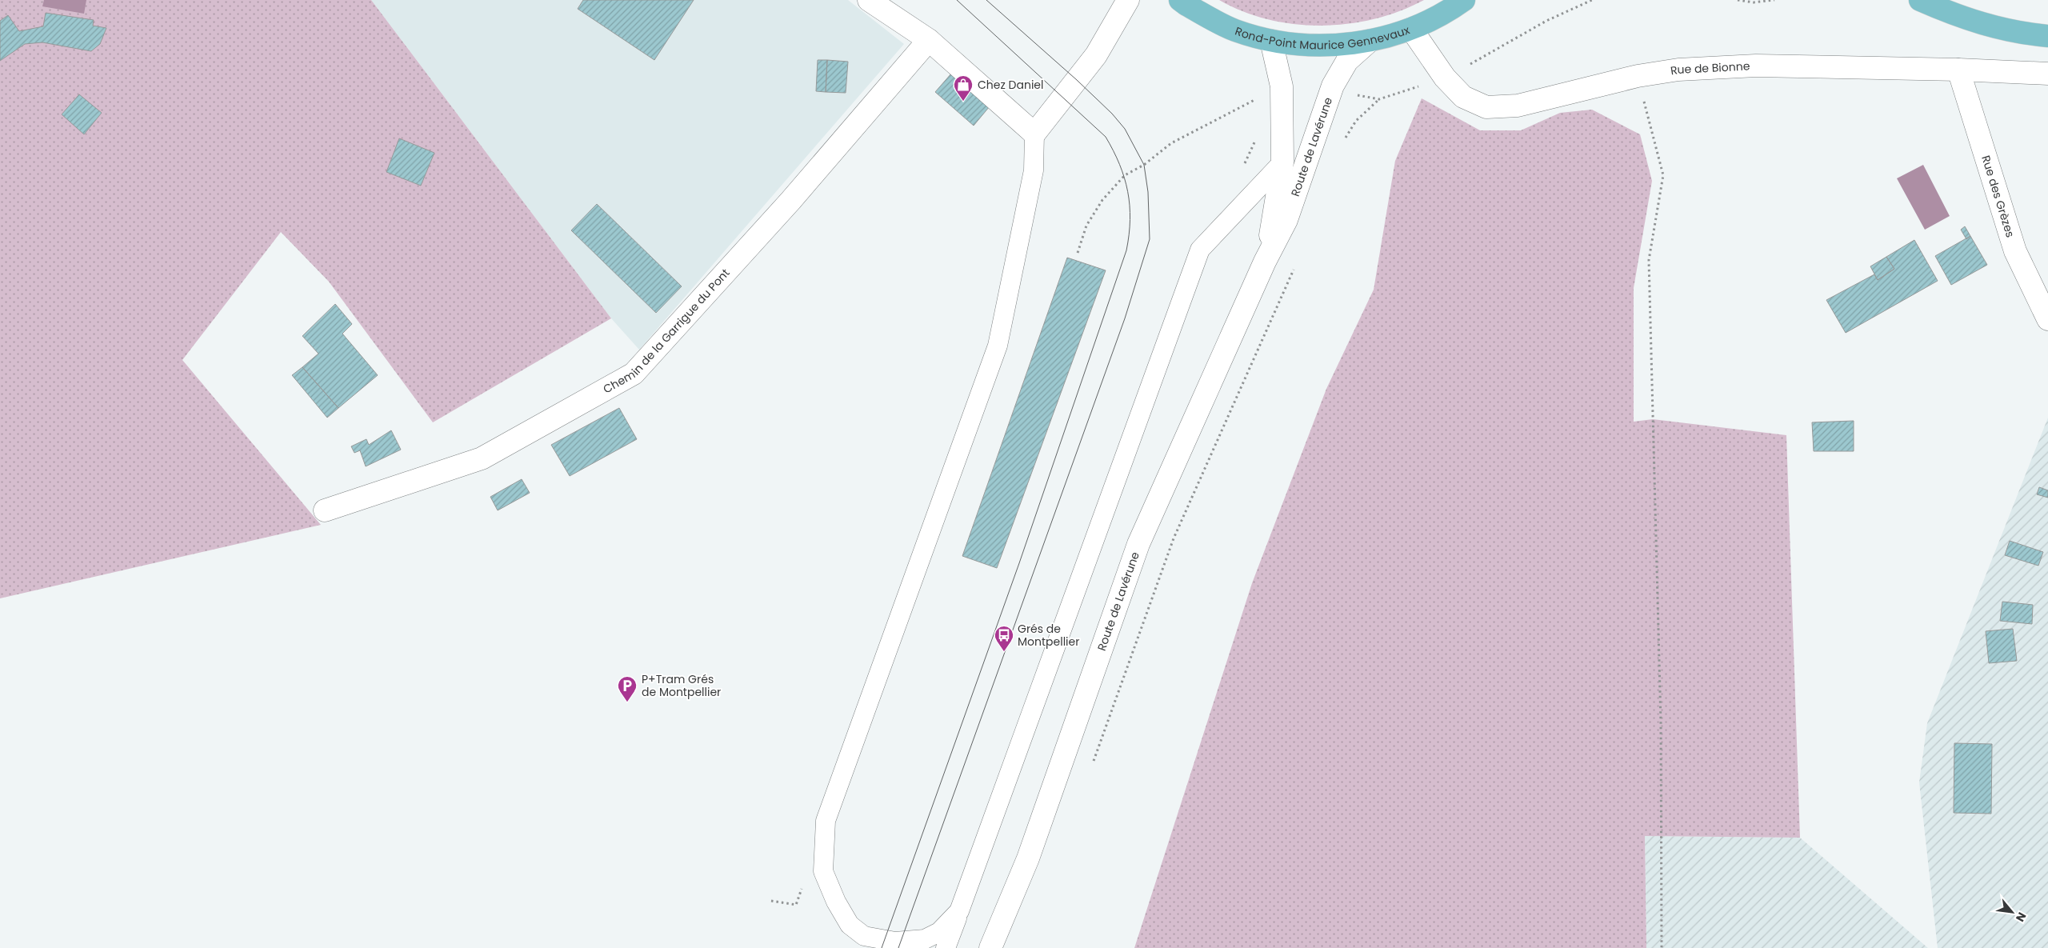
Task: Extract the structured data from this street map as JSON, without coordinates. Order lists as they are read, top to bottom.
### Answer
{
  "streets": {
    "main road": ["Rond-Point Maurice Gennevaux"],
    "street": [
      "Rue de Bionne",
      "Route de Lavérune",
      "Rue des Grèzes",
      "Chemin de la Garrigue du Pont"
    ]
  },
  "crossings": [
    ["Rond-Point Maurice Gennevaux", "Rue de Bionne"],
    ["Rond-Point Maurice Gennevaux", "Route de Lavérune"],
    ["Rue de Bionne", "Rue des Grèzes"]
  ],
  "places": {
    "shop": ["Chez Daniel"],
    "bus stop": ["Grés de Montpellier"],
    "parking": ["P+Tram Grés de Montpellier"]
  },
  "north": "bottom right"
}
